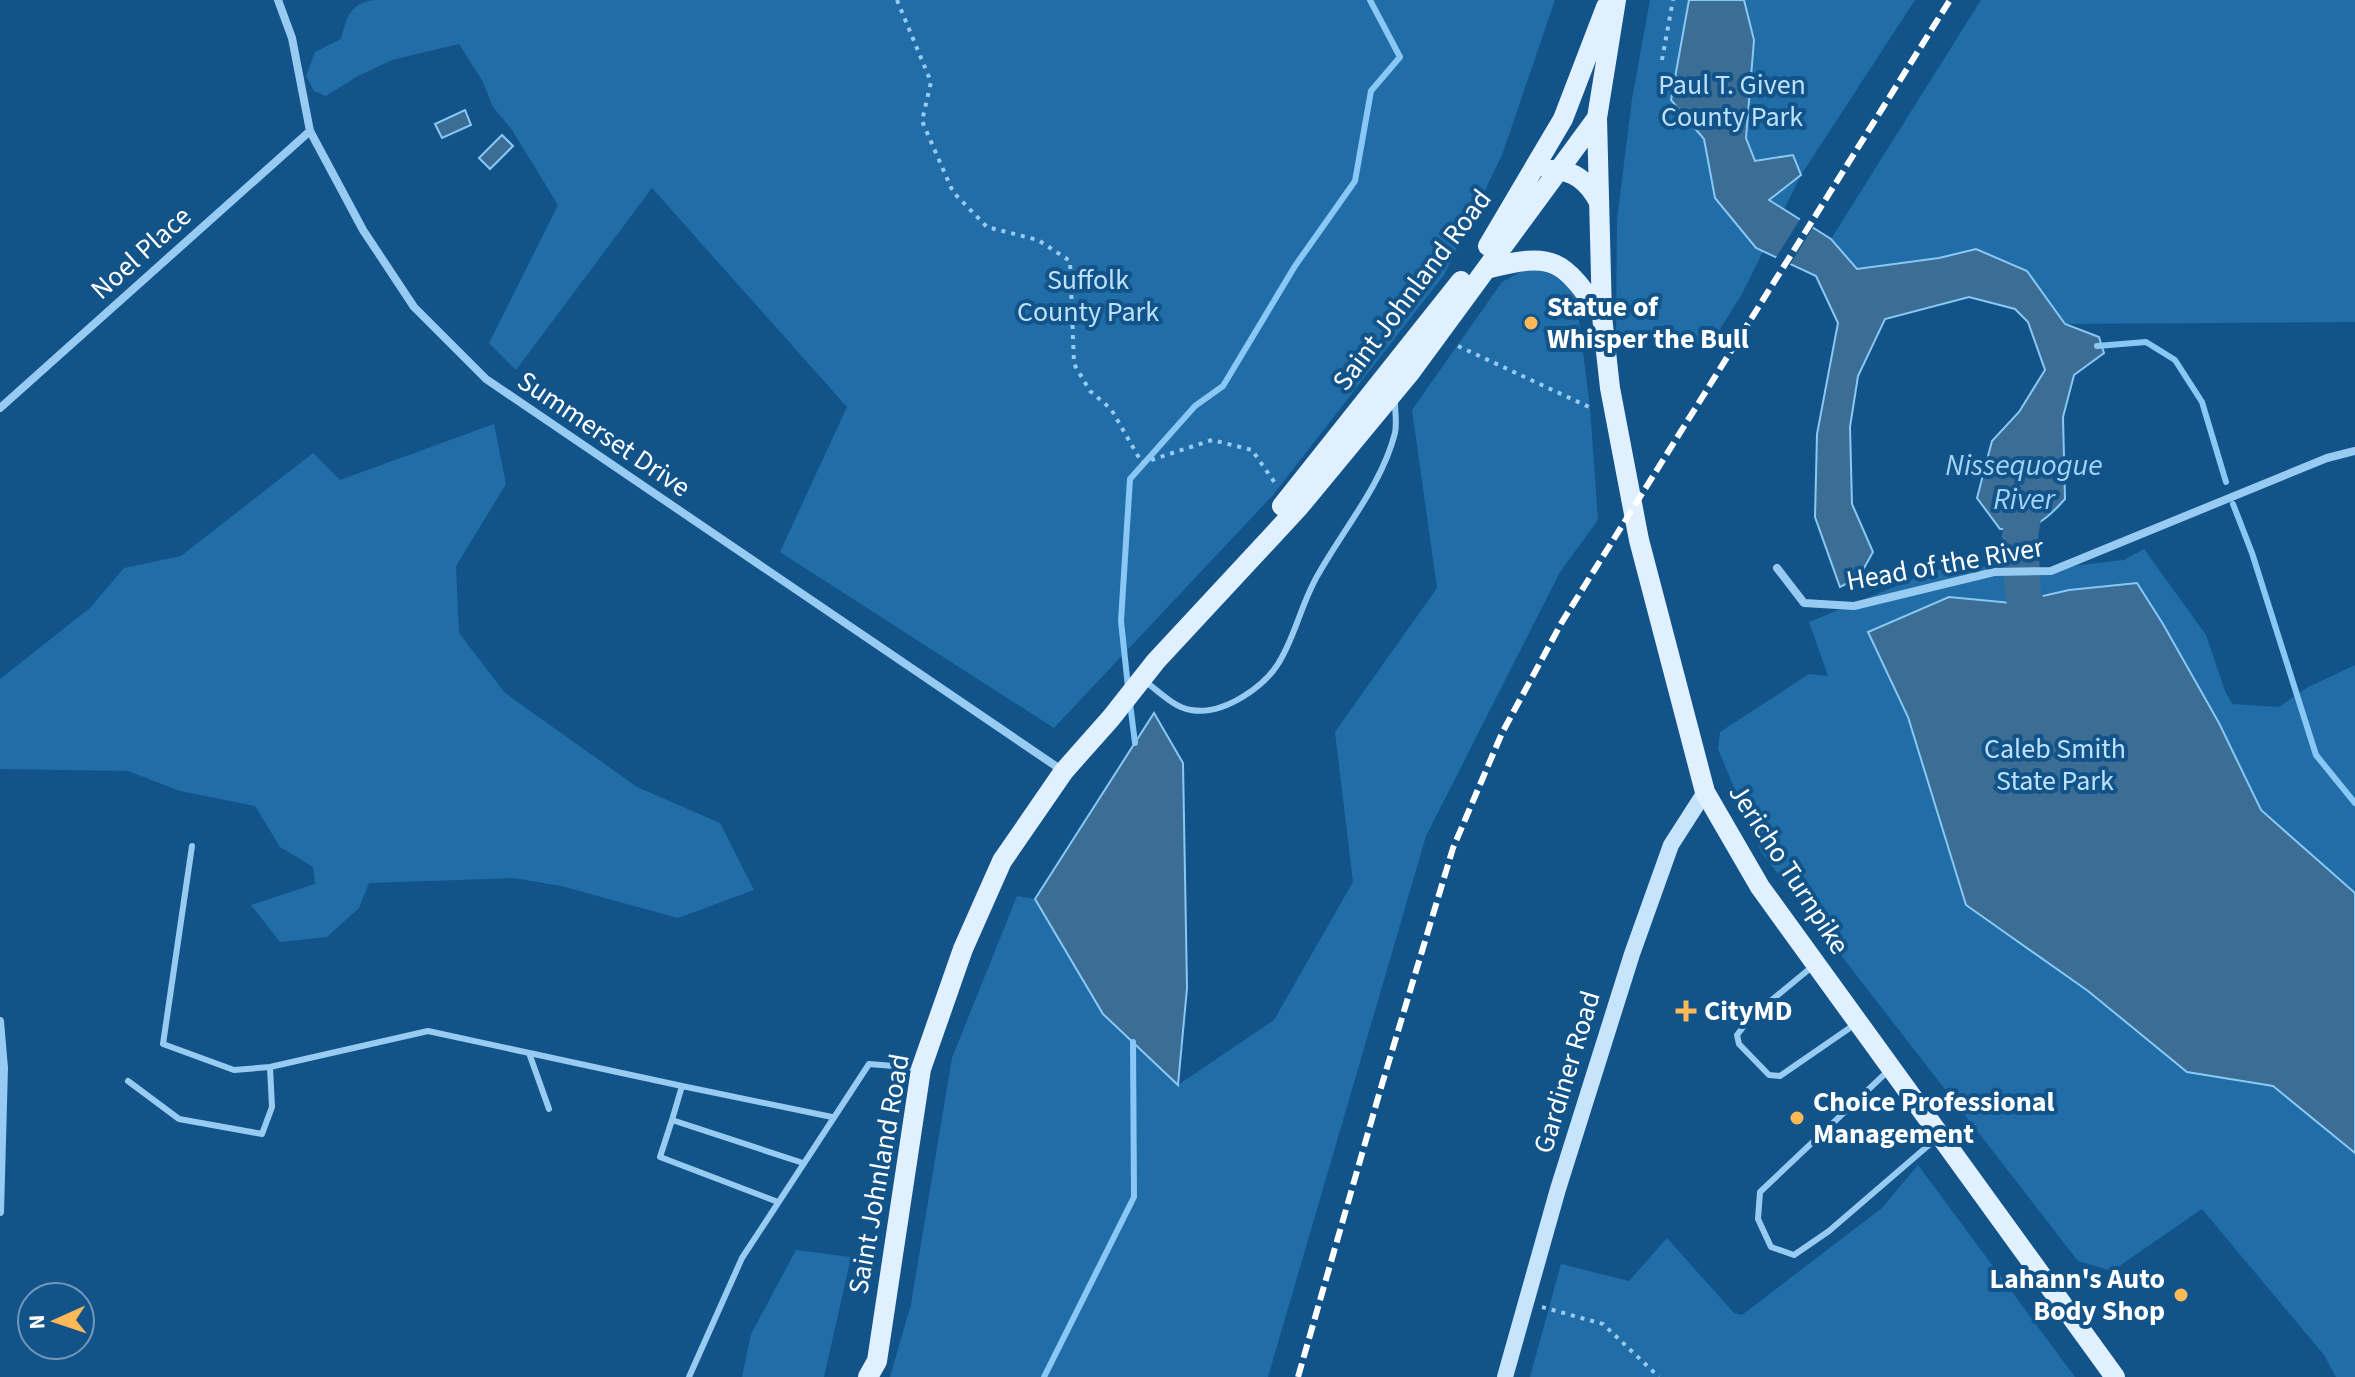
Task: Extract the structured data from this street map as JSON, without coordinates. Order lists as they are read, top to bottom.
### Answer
{
  "streets": {
    "main road": ["Saint Johnland Road", "Jericho Turnpike", "Gardiner Road"],
    "street": ["Noel Place", "Summerset Drive", "Head of the River"]
  },
  "crossings": [
    ["Noel Place", "Summerset Drive"],
    ["Saint Johnland Road", "Summerset Drive"],
    ["Saint Johnland Road", "Jericho Turnpike"],
    ["Jericho Turnpike", "Gardiner Road"]
  ],
  "water": ["Nissequogue River"],
  "parks": ["Paul T. Given County Park", "Suffolk County Park", "Caleb Smith State Park"],
  "places": {
    "other": ["Statue of Whisper the Bull", "Choice Professional Management", "Lahann's Auto Body Shop"],
    "health": ["CityMD"]
  },
  "north": "left"
}
